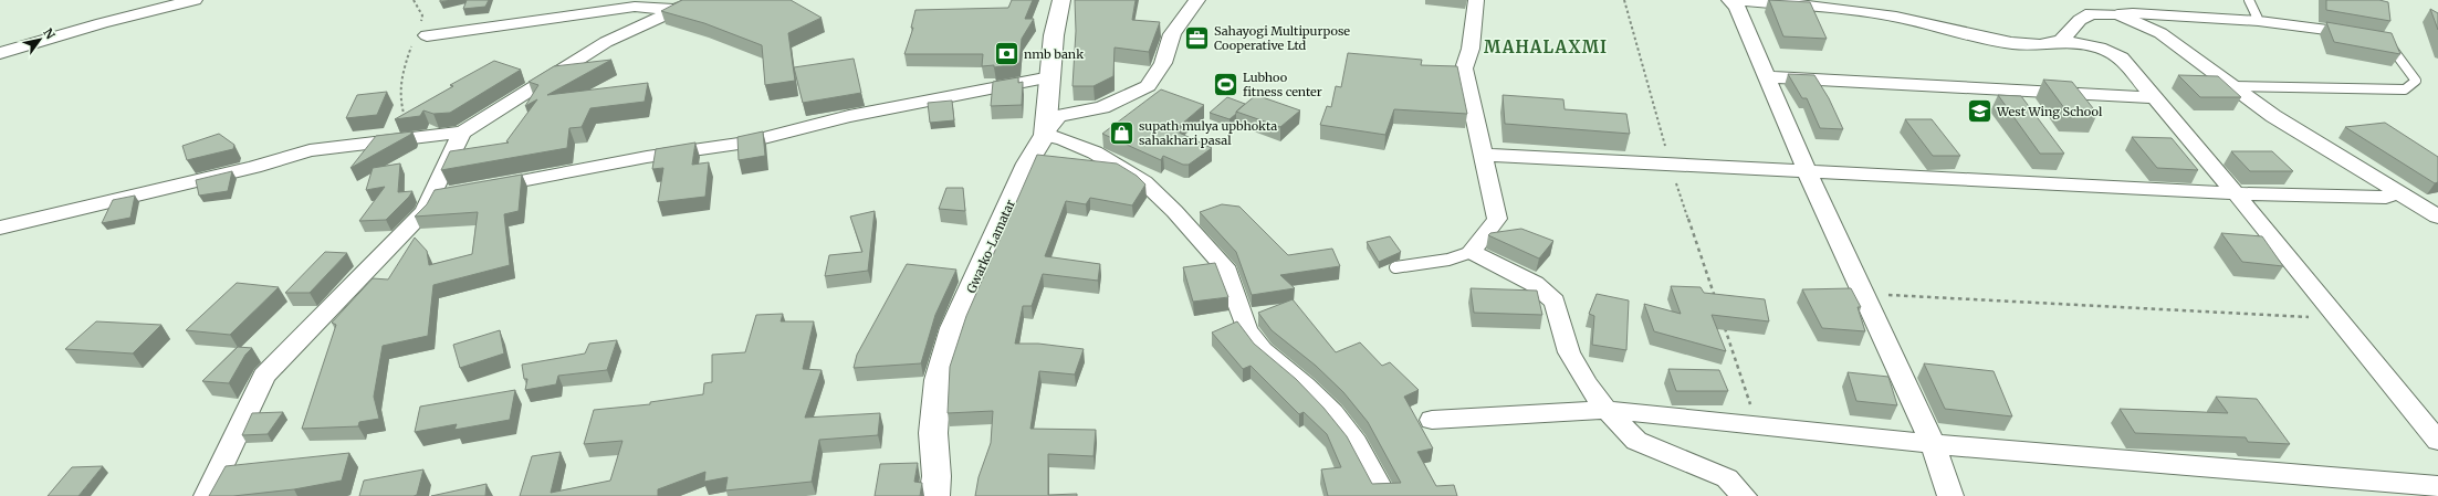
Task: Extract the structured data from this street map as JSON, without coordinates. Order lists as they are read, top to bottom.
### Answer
{
  "streets": {
    "main road": ["Gwarko-Lamatar"]
  },
  "districts": ["MAHALAXMI"],
  "places": {
    "office": ["Sahayogi Multipurpose Cooperative Ltd"],
    "bank": ["nmb bank"],
    "sports": ["Lubhoo fitness center"],
    "school or university": ["West Wing School"],
    "shop": ["supath mulya upbhokta sahakhari pasal"]
  },
  "north": "top right"
}
